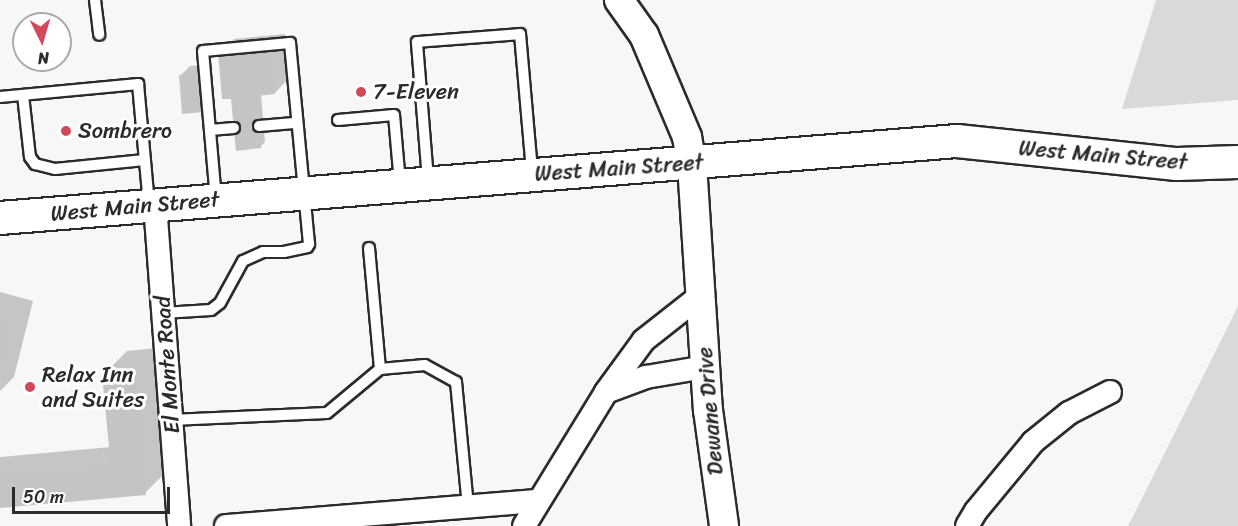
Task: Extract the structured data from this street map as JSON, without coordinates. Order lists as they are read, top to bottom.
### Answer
{
  "streets": {
    "main road": ["West Main Street"],
    "street": ["El Monte Road", "Dewane Drive"]
  },
  "crossings": [
    ["West Main Street", "El Monte Road"],
    ["West Main Street", "Dewane Drive"]
  ],
  "places": ["7-Eleven", "Sombrero", "Relax Inn and Suites"],
  "scale_bar": "50 m",
  "north": "bottom"
}
